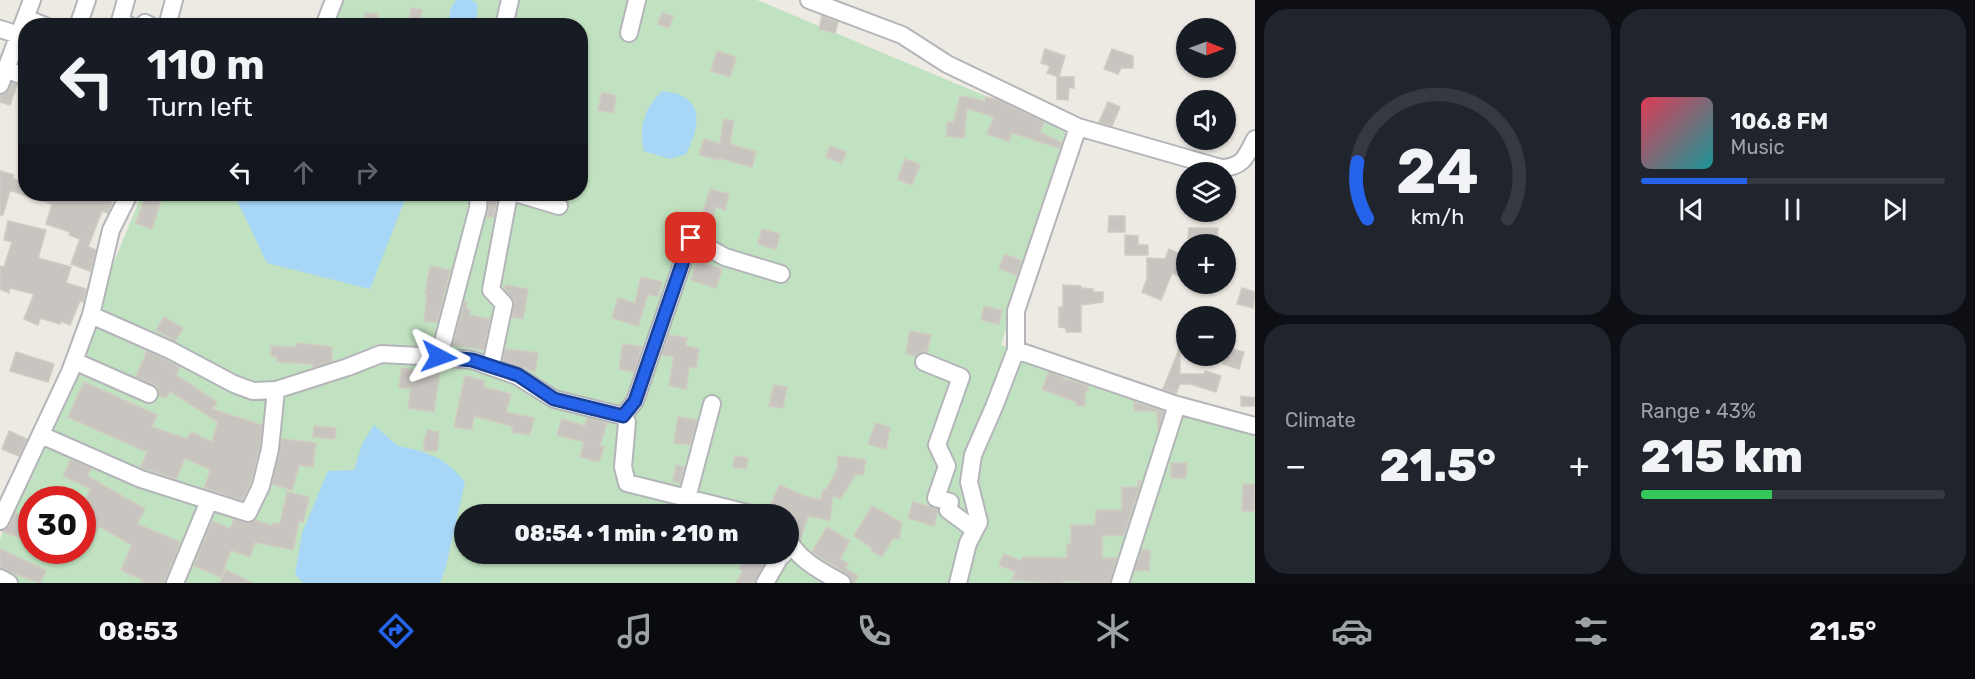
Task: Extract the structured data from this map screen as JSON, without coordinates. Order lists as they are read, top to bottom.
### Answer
{
  "north": "right",
  "page": {
    "map_buttons": ["+", "−"],
    "turn": ["110 m", "Turn left"],
    "song": ["106.8 FM", "Music"],
    "tile": [
      "Climate",
      ["Range · 43%", "215 km"]
    ],
    "heat": ["−", "21.5°", "+"],
    "limit": "30",
    "trip": "08:54 · 1 min · 210 m",
    "tabs": ["08:53", "21.5°"],
    "gauge": ["24", "km/h"]
  }
}
